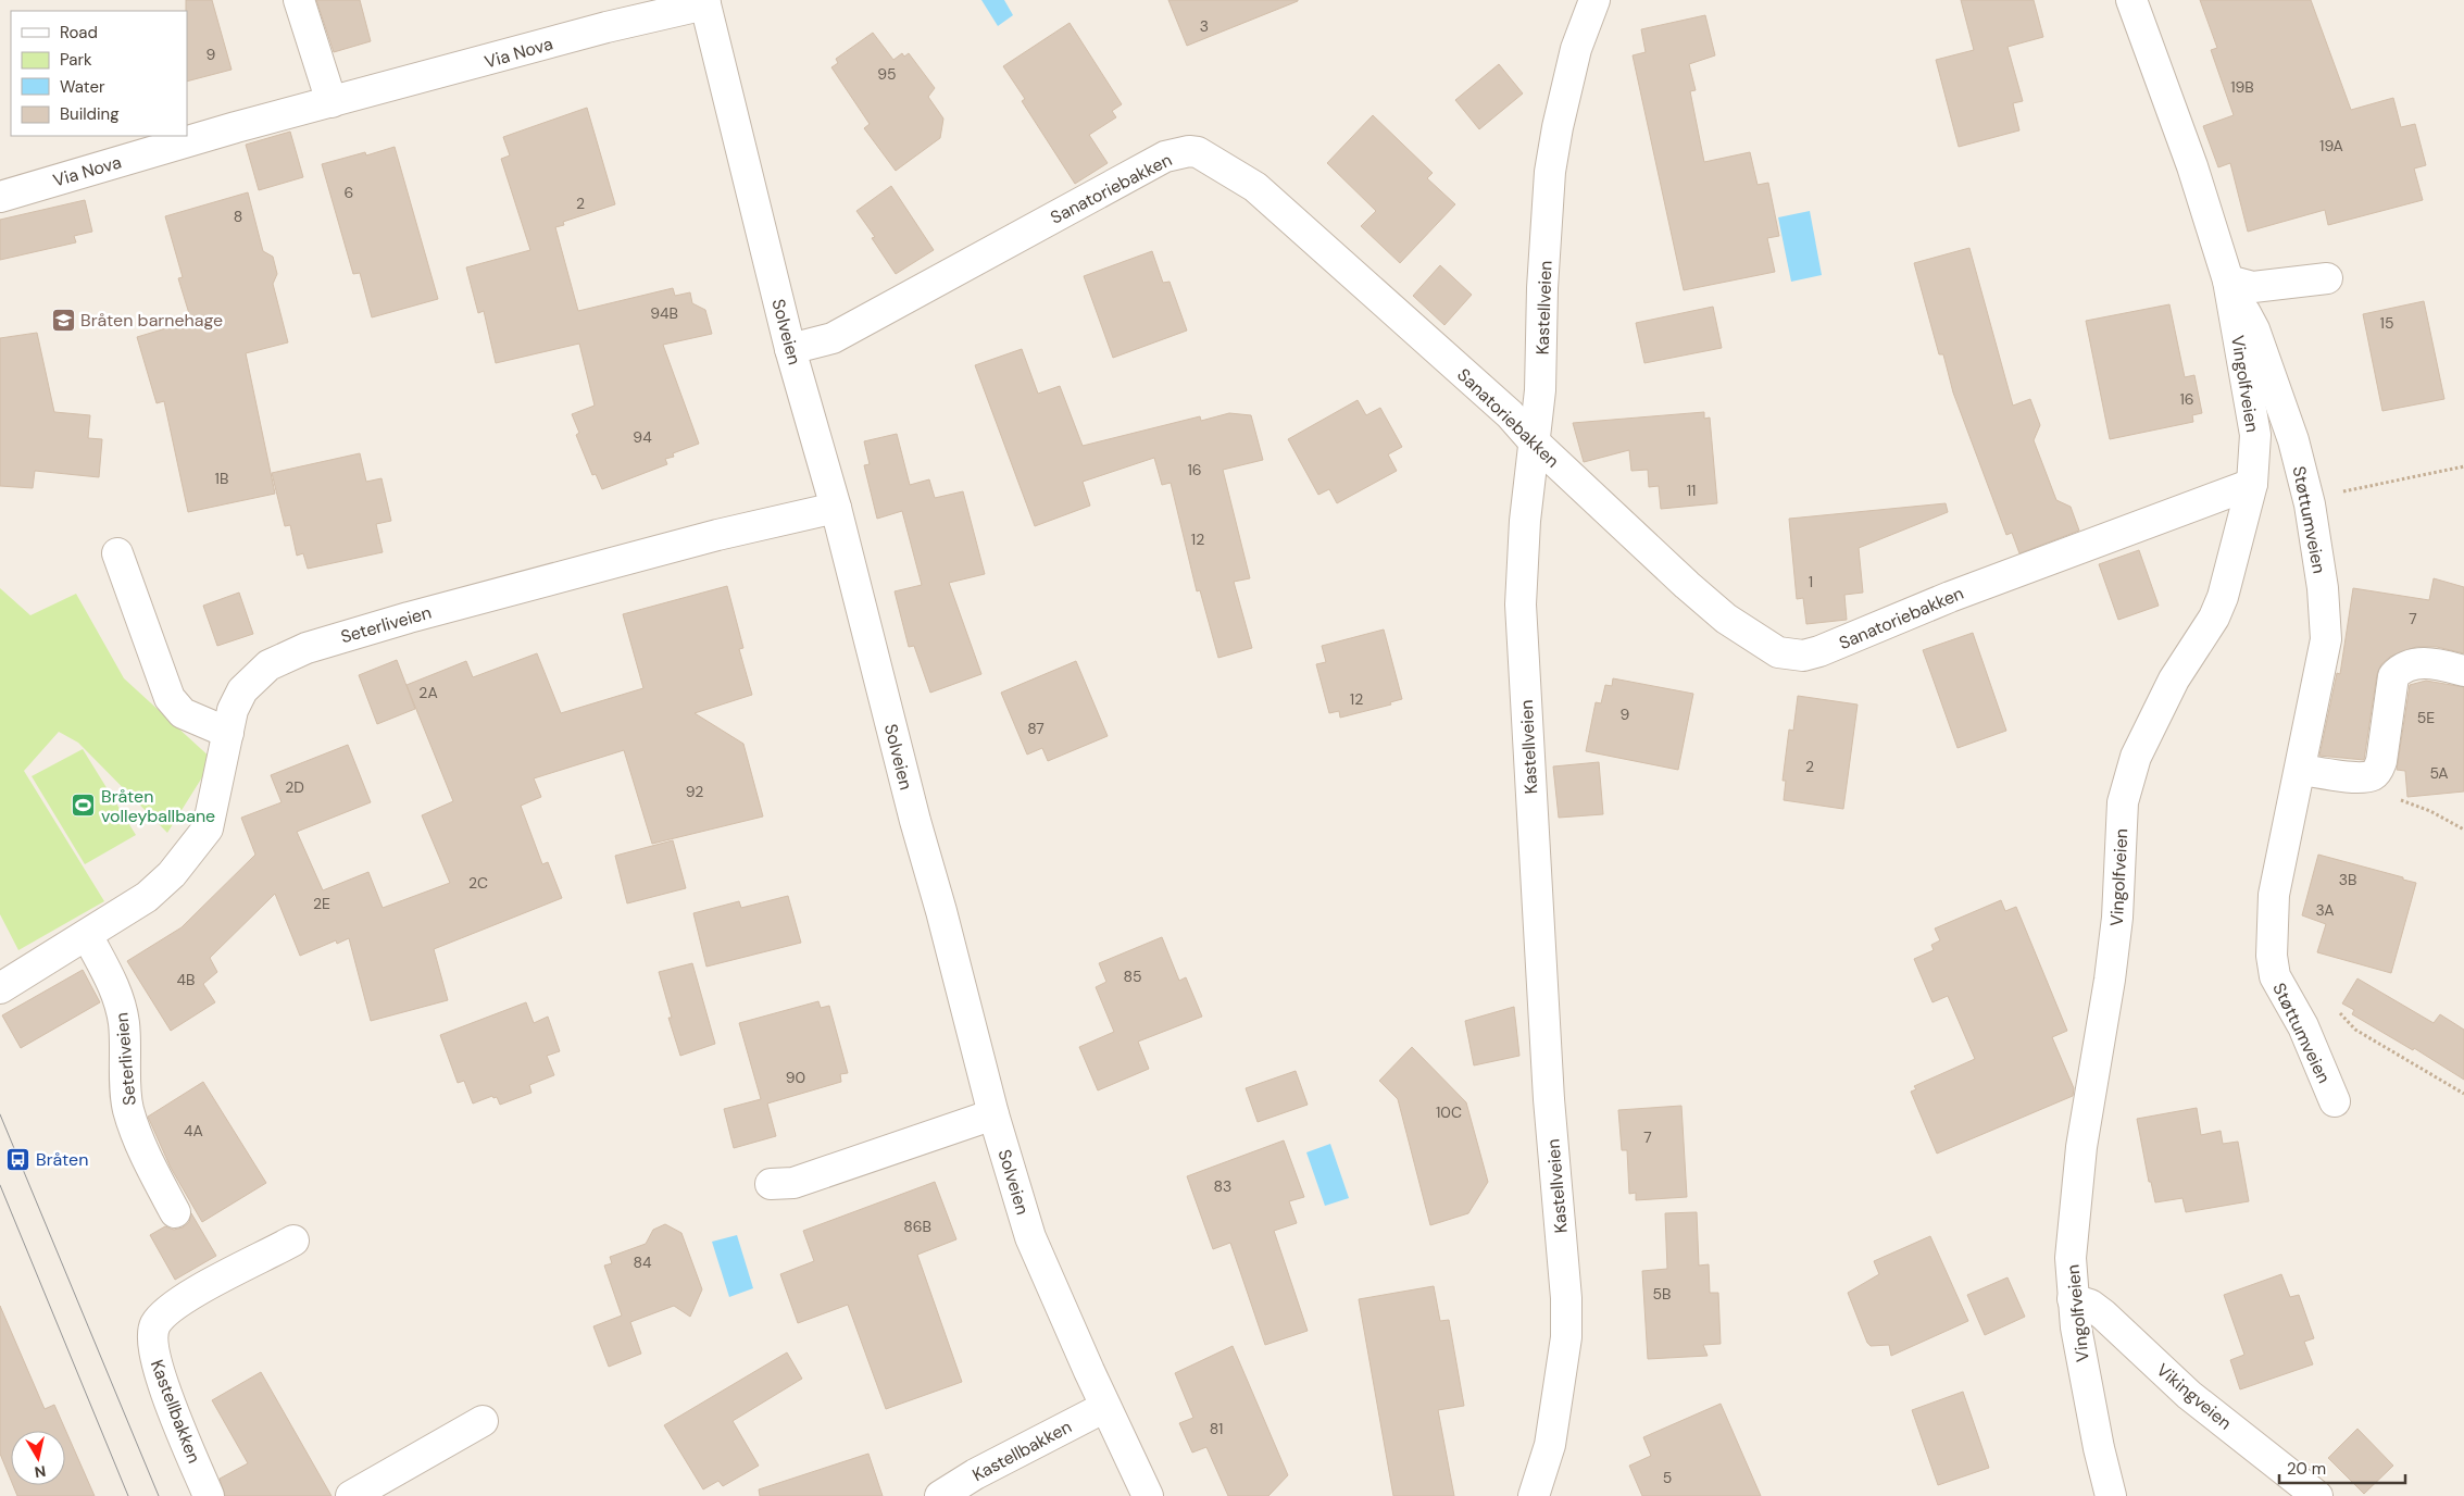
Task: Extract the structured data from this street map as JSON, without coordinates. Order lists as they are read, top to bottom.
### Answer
{
  "streets": {
    "street": [
      "Via Nova",
      "Sanatoriebakken",
      "Kastellveien",
      "Solveien",
      "Vingolfveien",
      "Støttumveien",
      "Seterliveien",
      "Vikingveien",
      "Kastellbakken"
    ]
  },
  "crossings": [
    ["Via Nova", "Solveien"],
    ["Sanatoriebakken", "Kastellveien"],
    ["Sanatoriebakken", "Solveien"],
    ["Sanatoriebakken", "Vingolfveien"],
    ["Solveien", "Seterliveien"],
    ["Solveien", "Kastellbakken"],
    ["Vingolfveien", "Støttumveien"],
    ["Vingolfveien", "Vikingveien"]
  ],
  "places": {
    "school or university": ["Bråten barnehage"],
    "sports": ["Bråten volleyballbane"],
    "bus stop": ["Bråten"]
  },
  "house_numbers": [
    "3",
    "9",
    "95",
    "19B",
    "19A",
    "6",
    "2",
    "8",
    "94B",
    "15",
    "16",
    "94",
    "16",
    "1B",
    "11",
    "12",
    "1",
    "7",
    "2A",
    "12",
    "9",
    "5E",
    "87",
    "2",
    "5A",
    "2D",
    "92",
    "3B",
    "2C",
    "2E",
    "3A",
    "85",
    "4B",
    "90",
    "10C",
    "4A",
    "7",
    "83",
    "86B",
    "84",
    "5B",
    "81",
    "5"
  ],
  "legend": [
    "Road",
    "Park",
    "Water",
    "Building"
  ],
  "scale_bar": "20 m",
  "north": "bottom"
}
